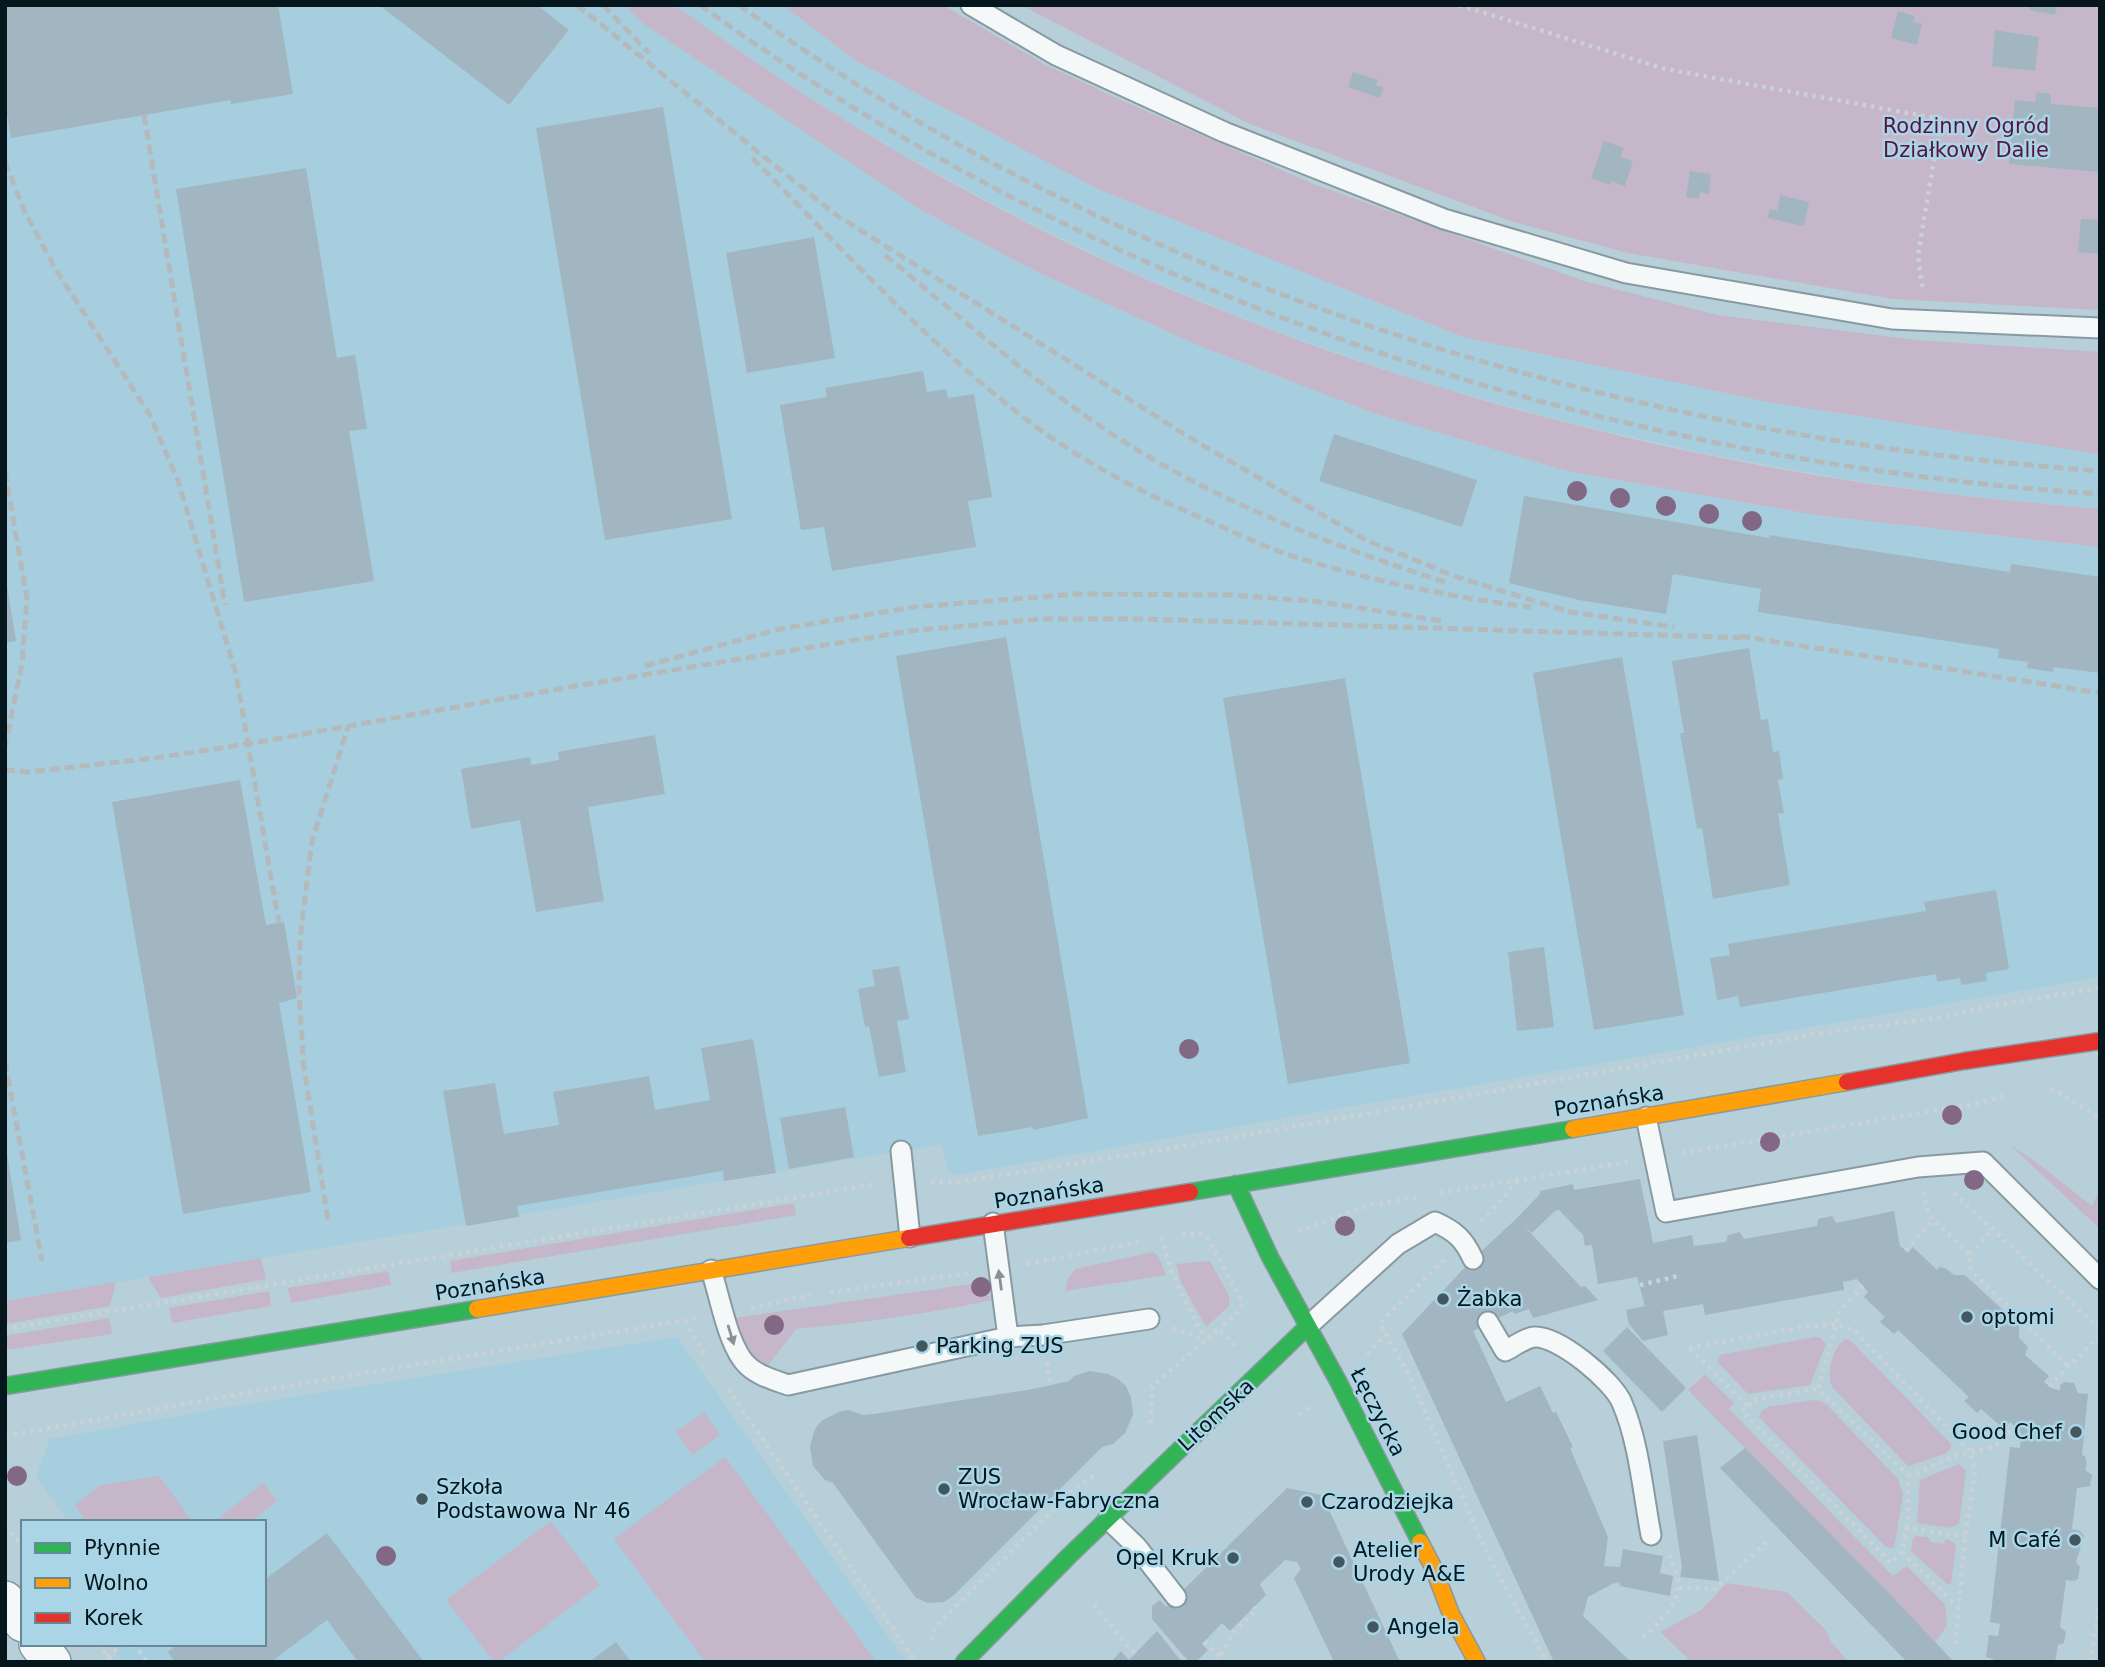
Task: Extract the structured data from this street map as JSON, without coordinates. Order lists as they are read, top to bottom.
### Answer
{
  "streets": {
    "street": ["Poznańska", "Łęczycka", "Litomska"]
  },
  "crossings": [
    ["Poznańska", "Łęczycka"],
    ["Łęczycka", "Litomska"]
  ],
  "parks": ["Rodzinny Ogród Działkowy Dalie"],
  "places": [
    "Żabka",
    "optomi",
    "Parking ZUS",
    "Good Chef",
    "ZUS Wrocław-Fabryczna",
    "Szkoła Podstawowa Nr 46",
    "Czarodziejka",
    "M Café",
    "Opel Kruk",
    "Atelier Urody A&E",
    "Angela"
  ],
  "legend": ["Płynnie", "Wolno", "Korek"]
}
